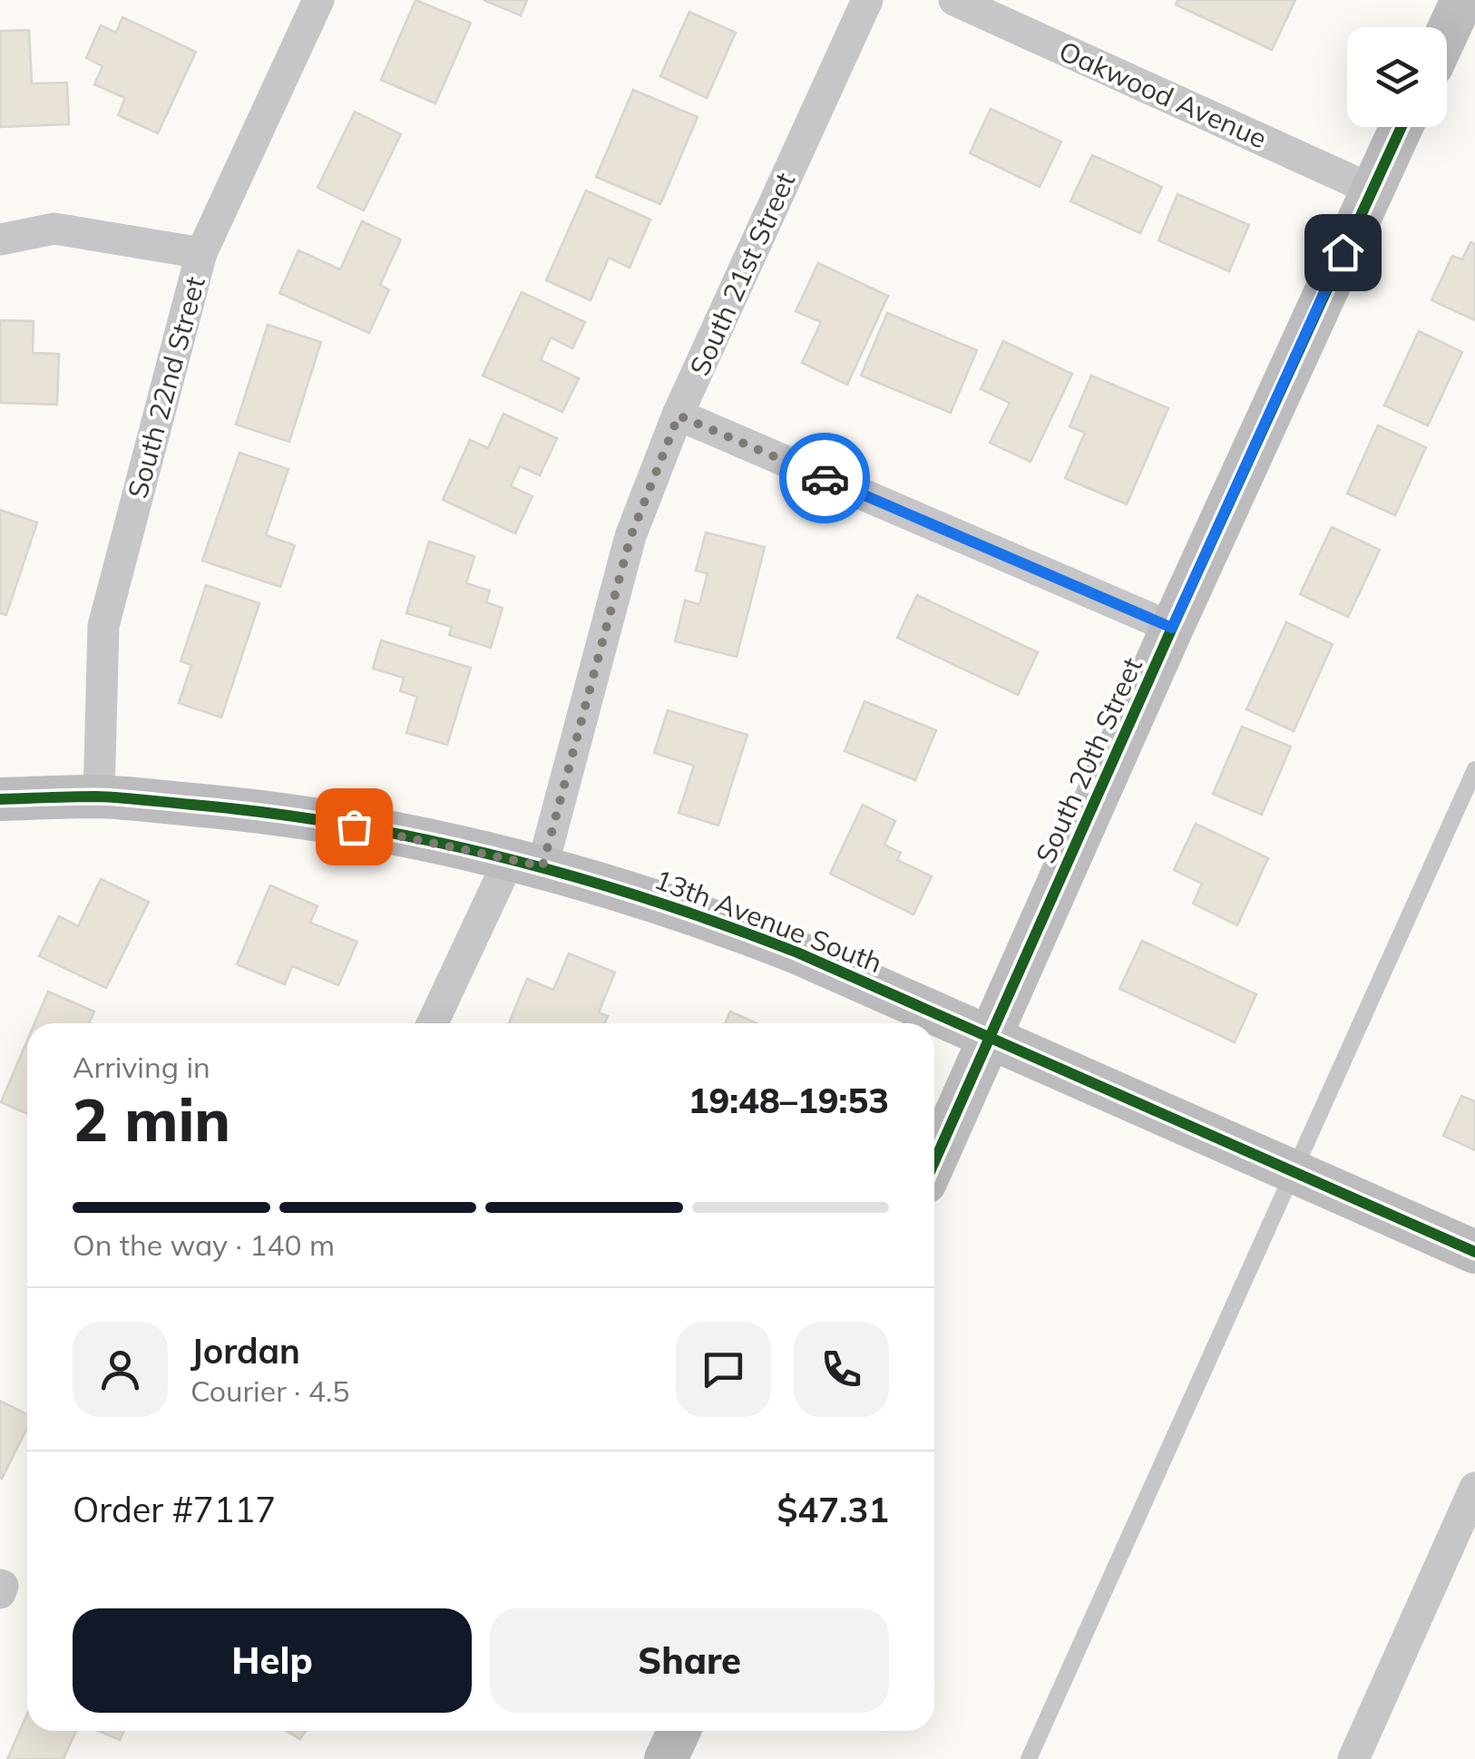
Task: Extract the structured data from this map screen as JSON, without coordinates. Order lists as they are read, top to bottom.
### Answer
{
  "streets": {
    "street": [
      "Oakwood Avenue",
      "South 21st Street",
      "South 22nd Street",
      "South 20th Street",
      "13th Avenue South"
    ]
  },
  "crossings": [
    ["Oakwood Avenue", "South 20th Street"],
    ["South 21st Street", "13th Avenue South"],
    ["South 22nd Street", "13th Avenue South"],
    ["South 20th Street", "13th Avenue South"]
  ],
  "page": {
    "heading": ["2 min", "Arriving in", "19:48–19:53"],
    "panel": [
      "Jordan",
      "Courier · 4.5",
      "Order #7117",
      "$47.31"
    ],
    "bar": "On the way · 140 m",
    "buttons": ["Help", "Share"]
  }
}
